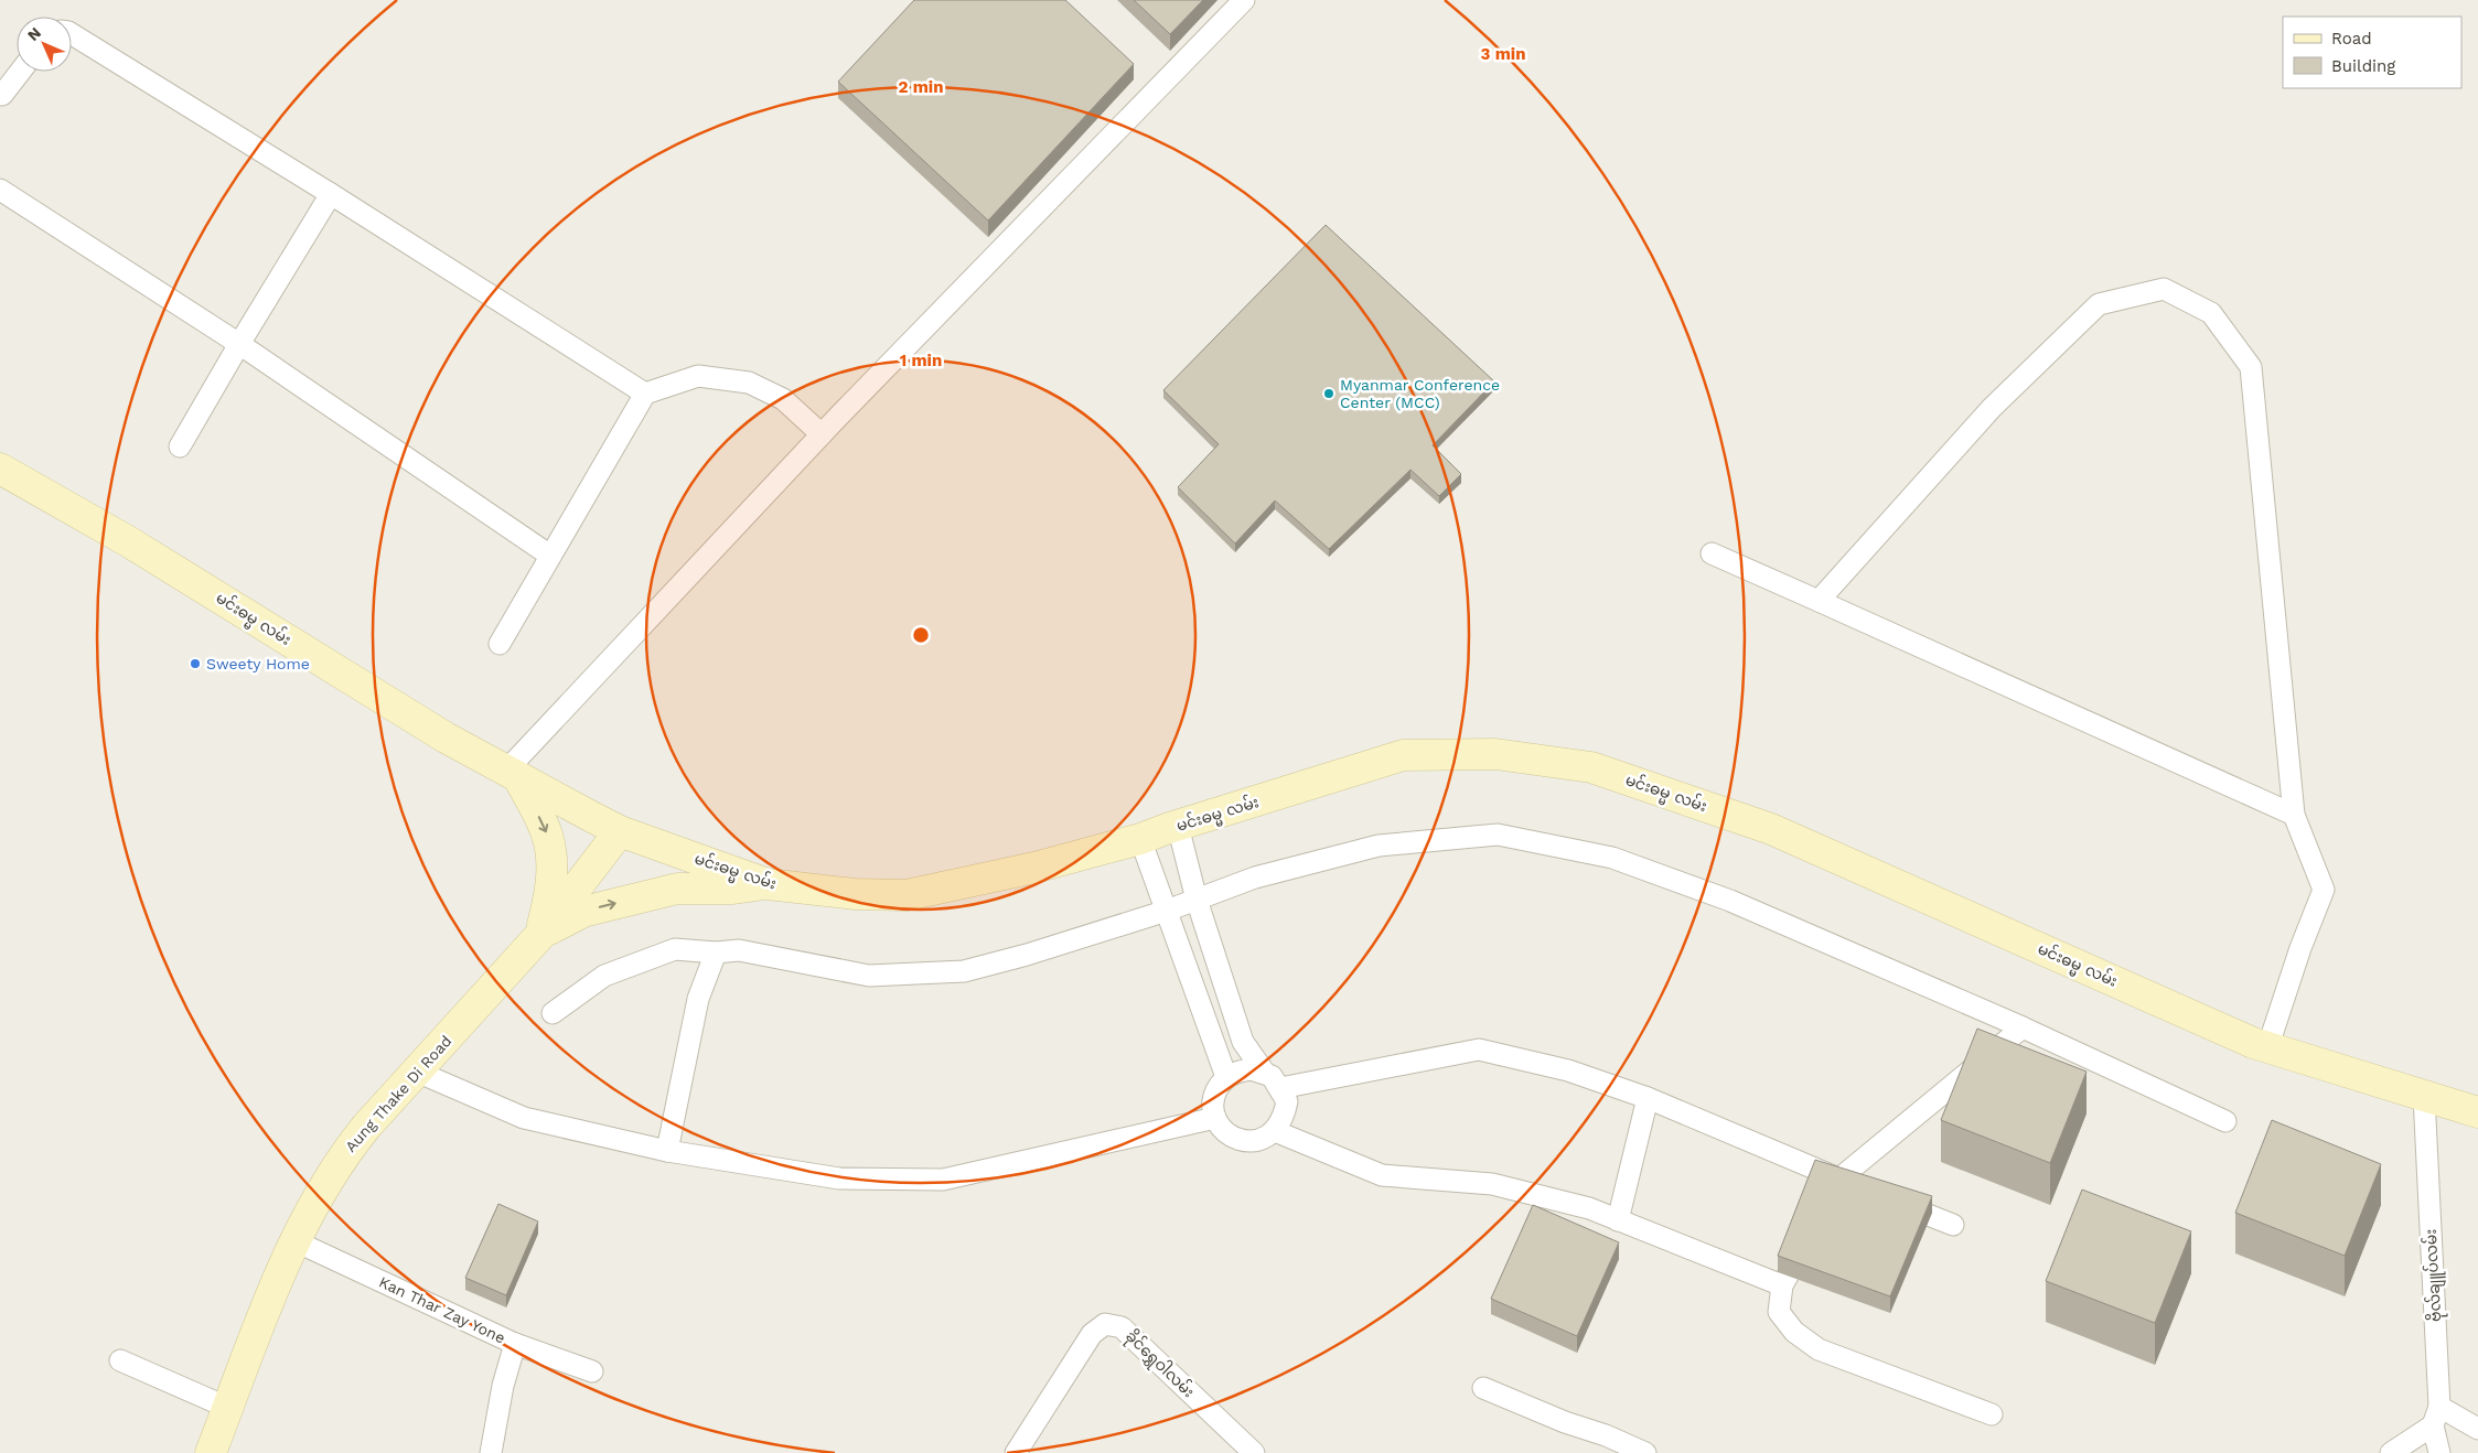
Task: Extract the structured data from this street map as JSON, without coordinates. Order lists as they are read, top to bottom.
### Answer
{
  "streets": {
    "main road": ["မင်းဓမ္မ လမ်း", "Aung Thake Di Road"],
    "street": ["ဗိုလ်ချူပ်လမ်း", "Kan Thar Zay Yone", "ခိုင်ရွှေဝါလမ်း"]
  },
  "crossings": [
    ["မင်းဓမ္မ လမ်း", "Aung Thake Di Road"],
    ["မင်းဓမ္မ လမ်း", "ဗိုလ်ချူပ်လမ်း"],
    ["Aung Thake Di Road", "Kan Thar Zay Yone"]
  ],
  "places": ["Myanmar Conference Center (MCC)", "Sweety Home"],
  "legend": ["Road", "Building"],
  "north": "top left",
  "rings": ["3 min", "2 min", "1 min"]
}
